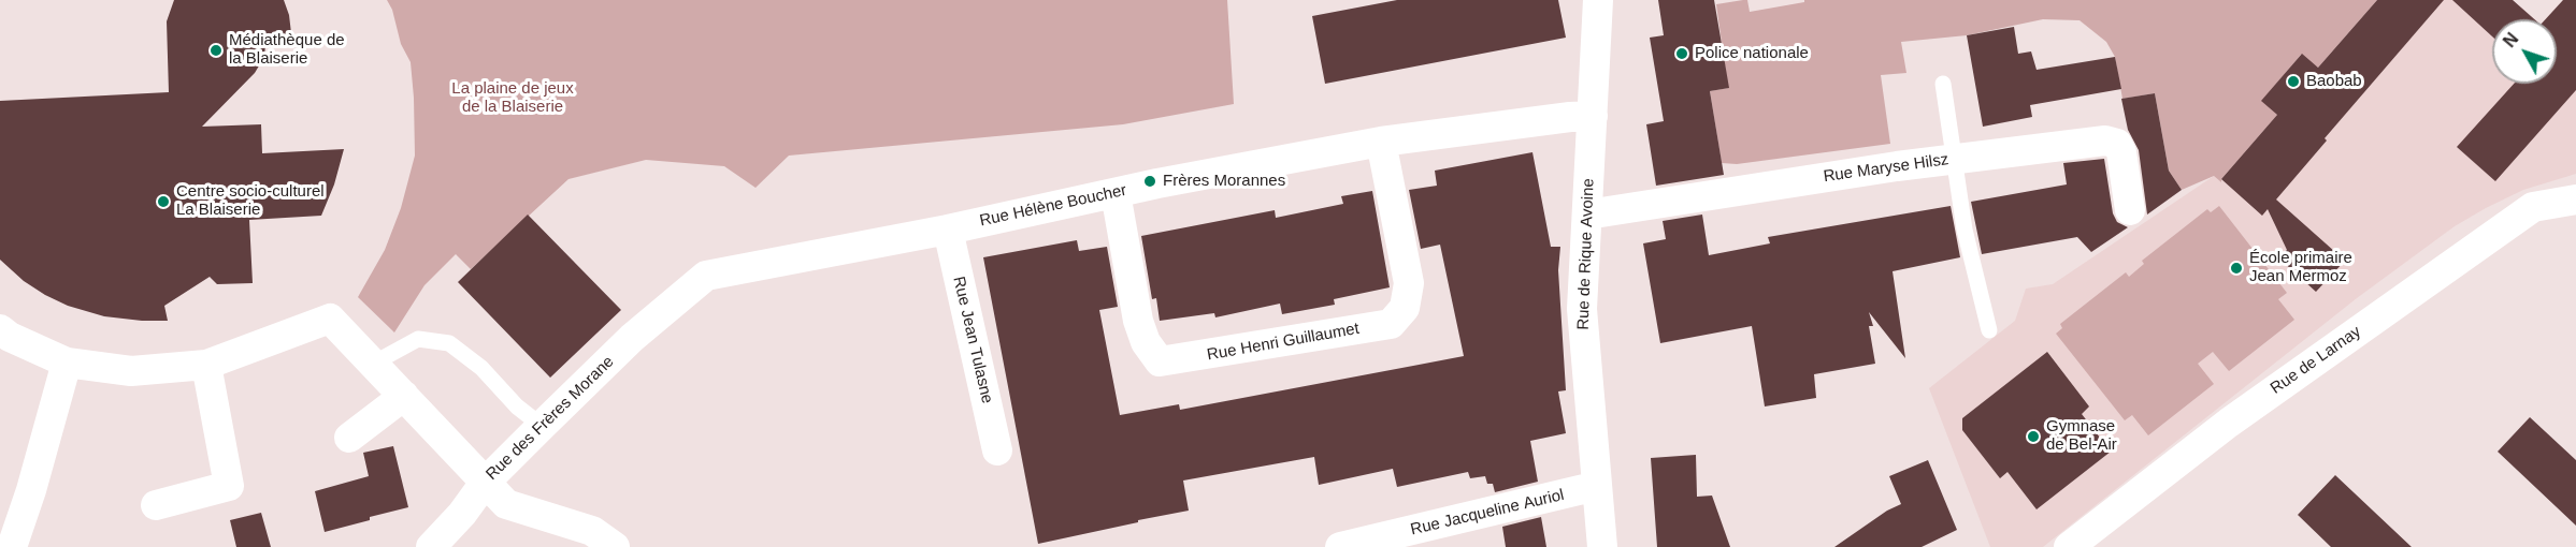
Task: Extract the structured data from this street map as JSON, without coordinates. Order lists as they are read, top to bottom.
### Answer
{
  "streets": {
    "street": [
      "Rue Maryse Hilsz",
      "Rue Hélène Boucher",
      "Rue de Rique Avoine",
      "Rue Jean Tulasne",
      "Rue Henri Guillaumet",
      "Rue de Larnay",
      "Rue des Frères Morane",
      "Rue Jacqueline Auriol"
    ]
  },
  "crossings": [
    ["Rue Maryse Hilsz", "Rue de Rique Avoine"],
    ["Rue Hélène Boucher", "Rue de Rique Avoine"],
    ["Rue Hélène Boucher", "Rue Jean Tulasne"],
    ["Rue Hélène Boucher", "Rue Henri Guillaumet"],
    ["Rue Hélène Boucher", "Rue des Frères Morane"],
    ["Rue de Rique Avoine", "Rue Jacqueline Auriol"]
  ],
  "parks": ["La plaine de jeux de la Blaiserie"],
  "places": [
    "Médiathèque de la Blaiserie",
    "Police nationale",
    "Baobab",
    "Frères Morannes",
    "Centre socio-culturel La Blaiserie",
    "École primaire Jean Mermoz",
    "Gymnase de Bel-Air"
  ],
  "north": "top left"
}
